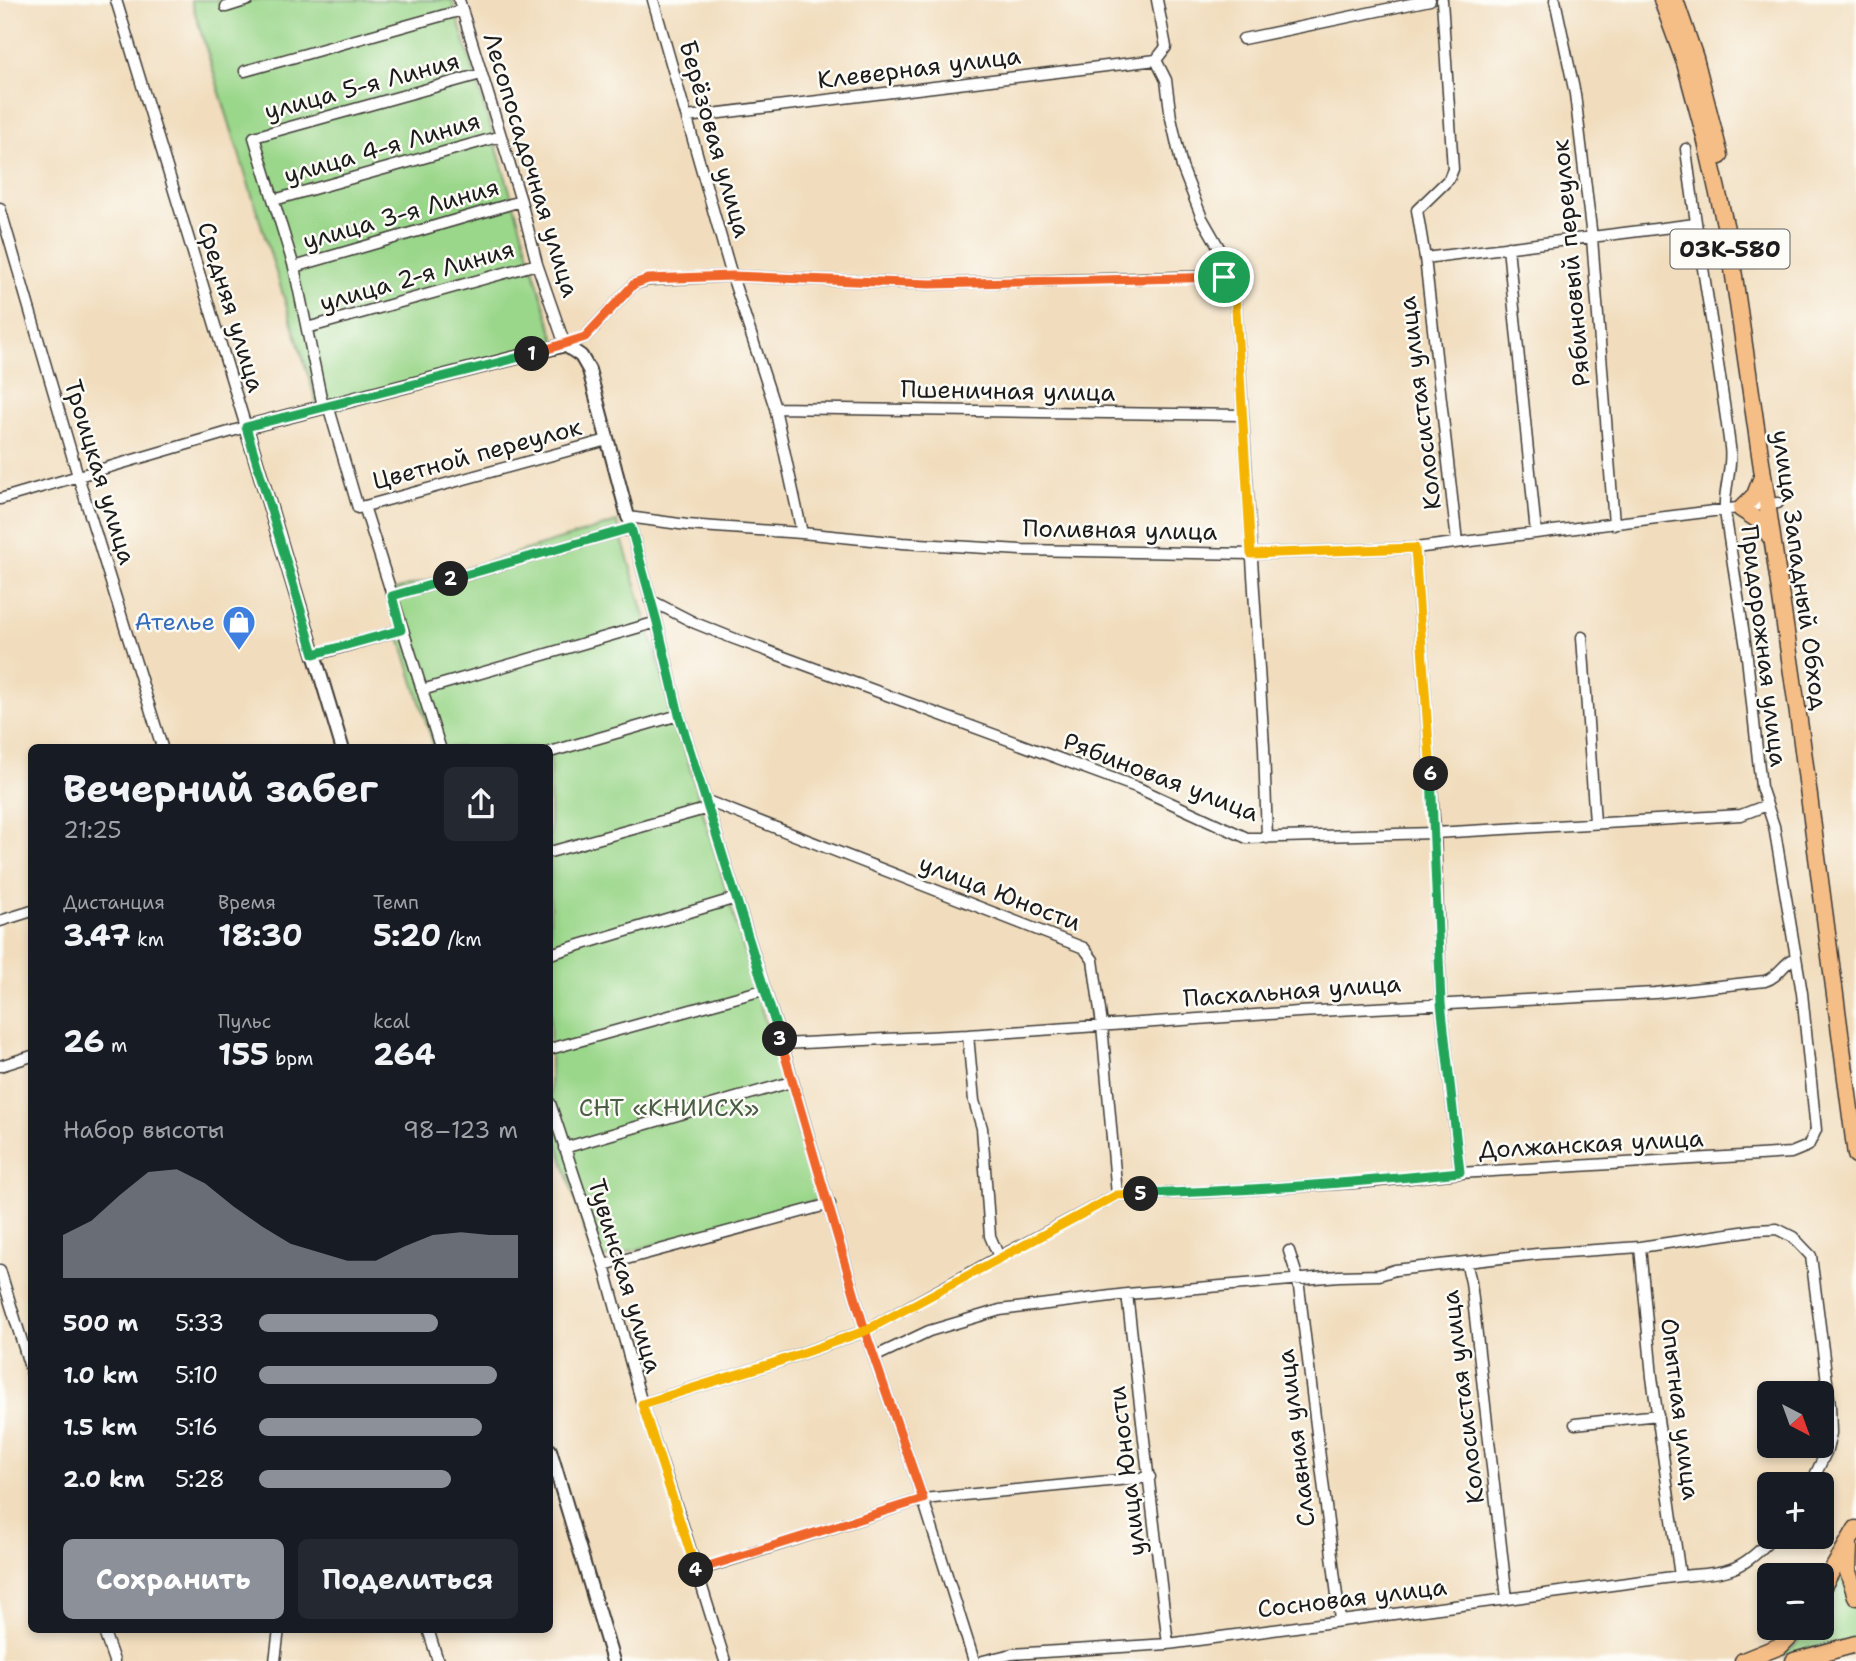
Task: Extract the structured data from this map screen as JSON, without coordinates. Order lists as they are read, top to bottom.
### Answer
{
  "streets": {
    "highway": ["03К-580", "улица Западный Обход"],
    "street": [
      "Клеверная улица",
      "улица 5-я Линия",
      "Берёзовая улица",
      "улица 4-я Линия",
      "Лесопосадочная улица",
      "улица 3-я Линия",
      "Рябиновый переулок",
      "улица 2-я Линия",
      "Средняя улица",
      "Пшеничная улица",
      "Колосистая улица",
      "Цветной переулок",
      "Троицкая улица",
      "Поливная улица",
      "Придорожная улица",
      "Рябиновая улица",
      "улица Юности",
      "Пасхальная улица",
      "Должанская улица",
      "Тувинская улица",
      "Опытная улица",
      "Славная улица",
      "Сосновая улица"
    ]
  },
  "crossings": [
    ["Клеверная улица", "Берёзовая улица"],
    ["улица 5-я Линия", "улица 4-я Линия"],
    ["улица 5-я Линия", "Лесопосадочная улица"],
    ["Берёзовая улица", "Пшеничная улица"],
    ["Берёзовая улица", "Поливная улица"],
    ["улица 4-я Линия", "Лесопосадочная улица"],
    ["Лесопосадочная улица", "улица 3-я Линия"],
    ["Лесопосадочная улица", "улица 2-я Линия"],
    ["Лесопосадочная улица", "Цветной переулок"],
    ["Лесопосадочная улица", "Поливная улица"],
    ["Лесопосадочная улица", "Рябиновая улица"],
    ["Лесопосадочная улица", "улица Юности"],
    ["Лесопосадочная улица", "Пасхальная улица"],
    ["Лесопосадочная улица", "Должанская улица"],
    ["Рябиновый переулок", "Поливная улица"],
    ["Колосистая улица", "Поливная улица"],
    ["Колосистая улица", "Рябиновая улица"],
    ["Колосистая улица", "Пасхальная улица"],
    ["Колосистая улица", "Должанская улица"],
    ["Колосистая улица", "Славная улица"],
    ["Колосистая улица", "Сосновая улица"],
    ["Поливная улица", "улица Западный Обход"],
    ["Поливная улица", "Придорожная улица"],
    ["Придорожная улица", "Рябиновая улица"],
    ["Придорожная улица", "Пасхальная улица"],
    ["Придорожная улица", "Должанская улица"],
    ["улица Юности", "Пасхальная улица"],
    ["улица Юности", "Должанская улица"],
    ["улица Юности", "Сосновая улица"],
    ["Должанская улица", "Тувинская улица"],
    ["Опытная улица", "Сосновая улица"],
    ["Славная улица", "Сосновая улица"]
  ],
  "parks": ["СНТ «КНИИСХ»"],
  "places": {
    "shop": ["Ателье"]
  },
  "north": "bottom right",
  "page": {
    "pins": [
      "1",
      "2",
      "6",
      "3",
      "5",
      "4"
    ],
    "heading": ["Вечерний забег", "21:25"],
    "stats": [
      ["Дистанция", "3.47 km"],
      ["Время", "18:30"],
      ["Темп", "5:20 /km"],
      ["26 m"],
      ["Пульс", "155 bpm"],
      ["kcal", "264"]
    ],
    "chart": ["Набор высоты", "98–123 m"],
    "list": [
      {
        "name": "500 m",
        "note": "5:33"
      },
      {
        "name": "1.0 km",
        "note": "5:10"
      },
      {
        "name": "1.5 km",
        "note": "5:16"
      },
      {
        "name": "2.0 km",
        "note": "5:28"
      }
    ],
    "map_buttons": ["+", "−"],
    "buttons": ["Сохранить", "Поделиться"]
  }
}
